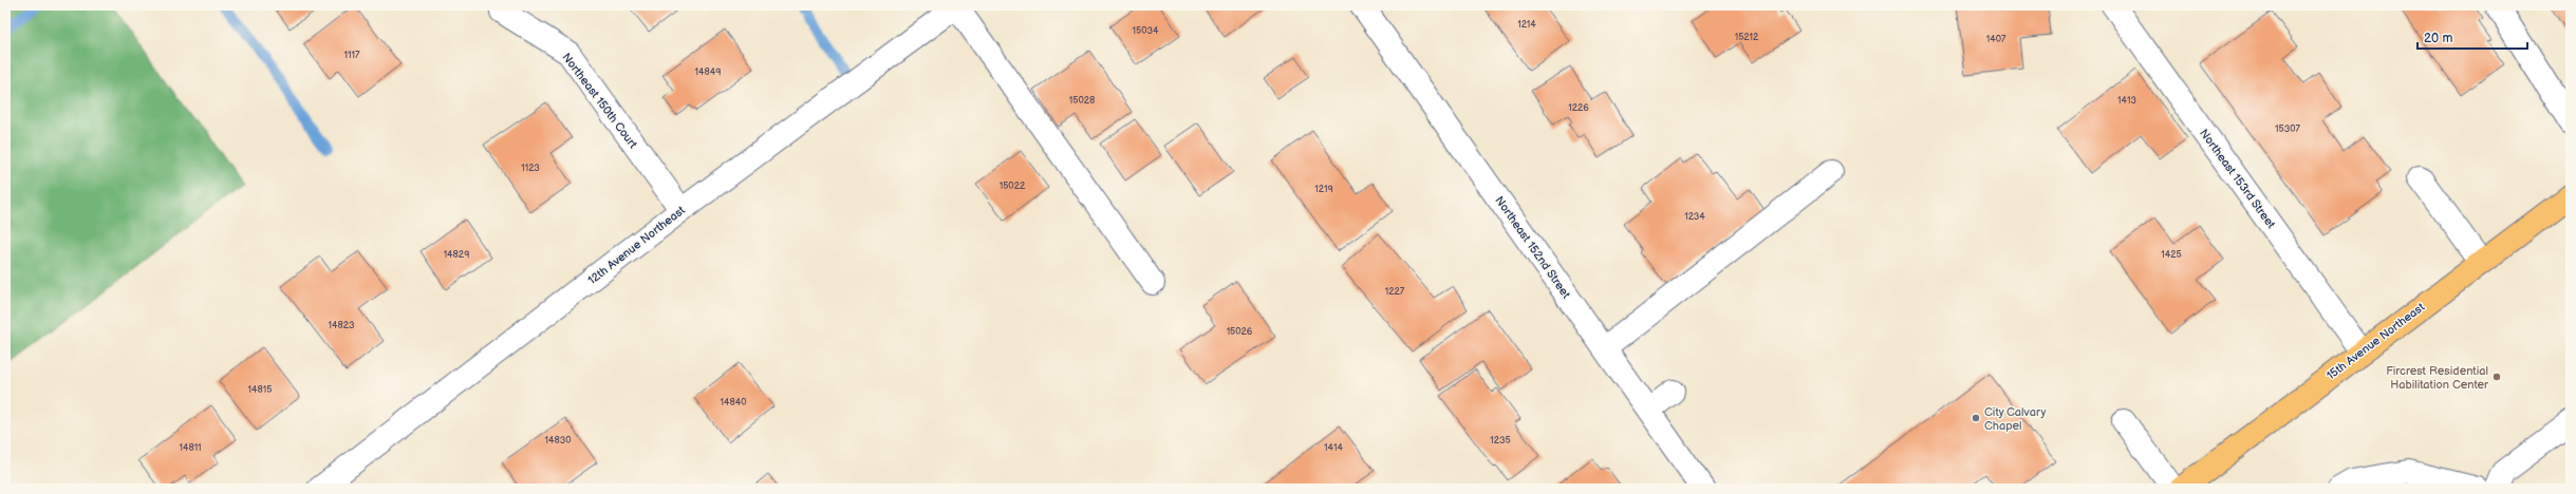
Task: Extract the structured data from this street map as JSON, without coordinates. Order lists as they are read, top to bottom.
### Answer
{
  "streets": {
    "main road": ["15th Avenue Northeast"],
    "street": [
      "Northeast 150th Court",
      "Northeast 153rd Street",
      "12th Avenue Northeast",
      "Northeast 152nd Street"
    ]
  },
  "crossings": [
    ["Northeast 150th Court", "12th Avenue Northeast"],
    ["Northeast 153rd Street", "15th Avenue Northeast"]
  ],
  "places": ["Fircrest Residential Habilitation Center", "City Calvary Chapel"],
  "house_numbers": [
    "1214",
    "15034",
    "15212",
    "1407",
    "1117",
    "14849",
    "15028",
    "1413",
    "1226",
    "15307",
    "1123",
    "15022",
    "1219",
    "1234",
    "14829",
    "1425",
    "1227",
    "14823",
    "15026",
    "14815",
    "14840",
    "14830",
    "1235",
    "14811",
    "1414"
  ],
  "scale_bar": "20 m"
}
